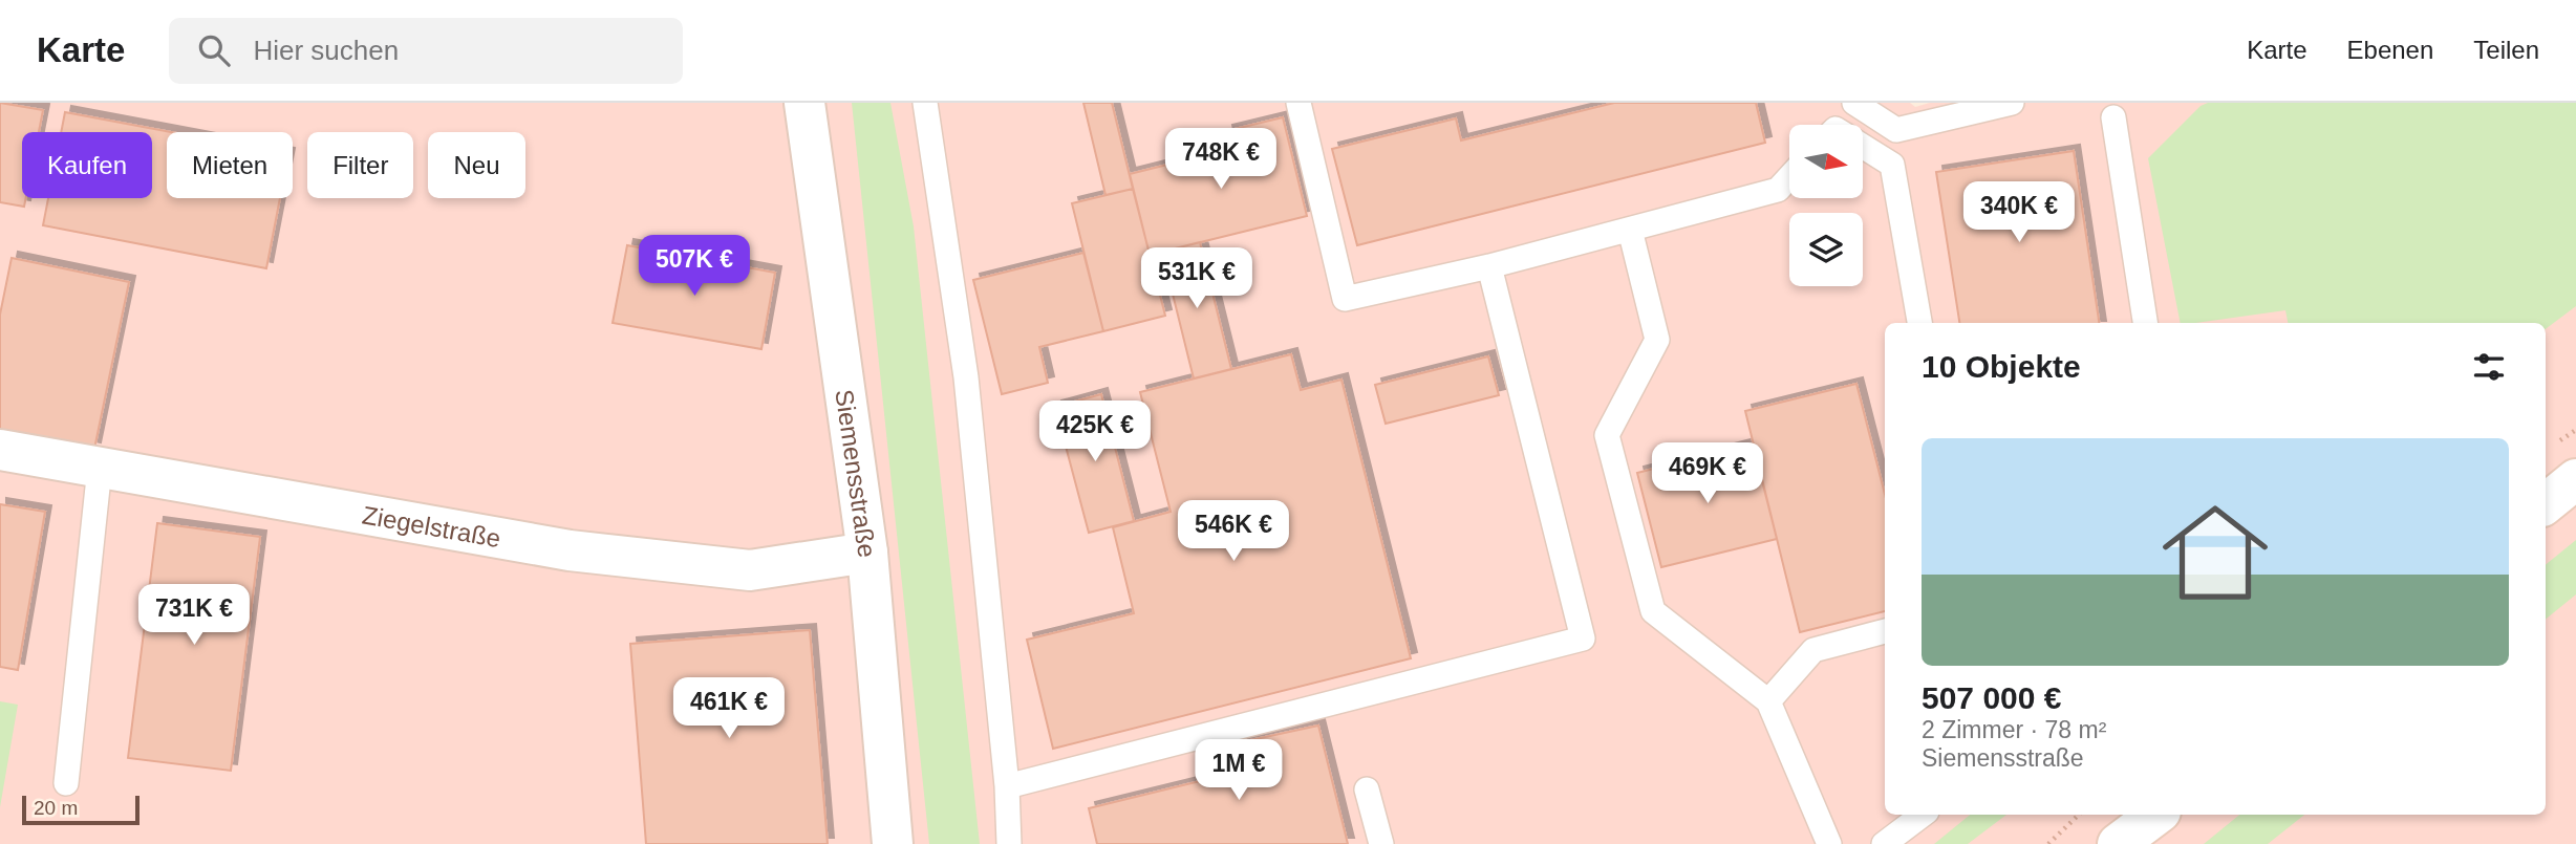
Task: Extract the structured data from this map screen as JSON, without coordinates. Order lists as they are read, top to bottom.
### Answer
{
  "streets": {
    "street": ["Siemensstraße", "Ziegelstraße"]
  },
  "crossings": [
    ["Siemensstraße", "Ziegelstraße"]
  ],
  "scale_bar": "20 m",
  "north": "right",
  "page": {
    "header": "Karte",
    "search": "Hier suchen",
    "nav": ["Karte", "Ebenen", "Teilen"],
    "price": [
      "748K €",
      "340K €",
      "507K €",
      "531K €",
      "425K €",
      "469K €",
      "546K €",
      "731K €",
      "461K €",
      "1M €"
    ],
    "chip": [
      "Kaufen",
      "Mieten",
      "Filter",
      "Neu"
    ],
    "heading": "10 Objekte",
    "list": [
      {
        "name": "507 000 €",
        "note": "2 Zimmer · 78 m² · Siemensstraße"
      }
    ],
    "scale": "20 m"
  }
}
